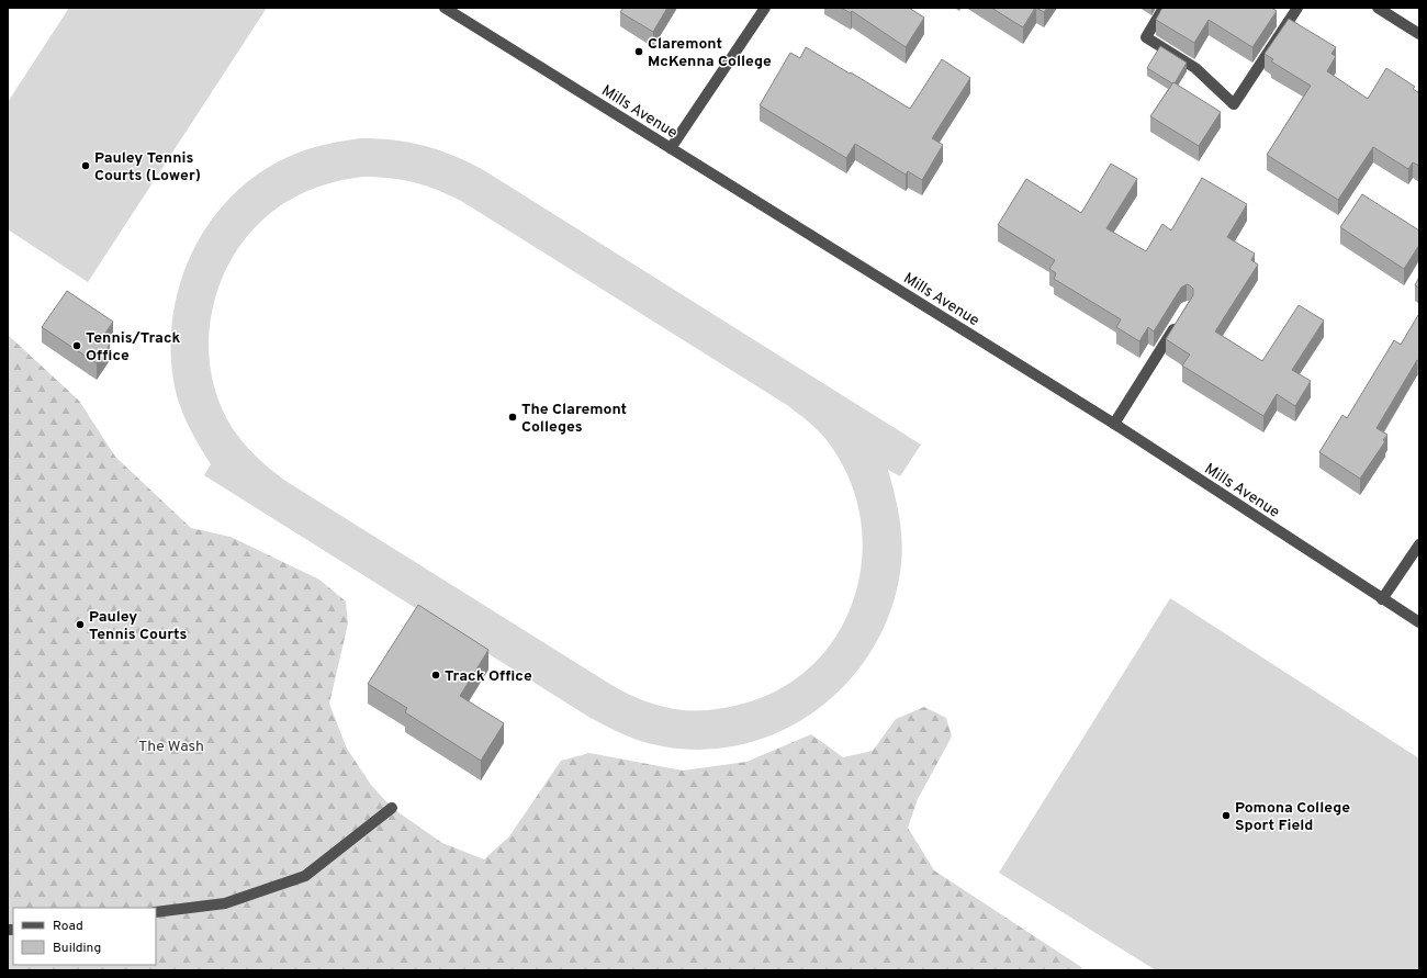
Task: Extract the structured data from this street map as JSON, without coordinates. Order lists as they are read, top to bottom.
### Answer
{
  "streets": {
    "street": ["Mills Avenue"]
  },
  "parks": ["The Wash"],
  "places": [
    "Claremont McKenna College",
    "Pauley Tennis Courts (Lower)",
    "Tennis/Track Office",
    "The Claremont Colleges",
    "Pauley Tennis Courts",
    "Track Office",
    "Pomona College Sport Field"
  ],
  "legend": ["Road", "Building"]
}
